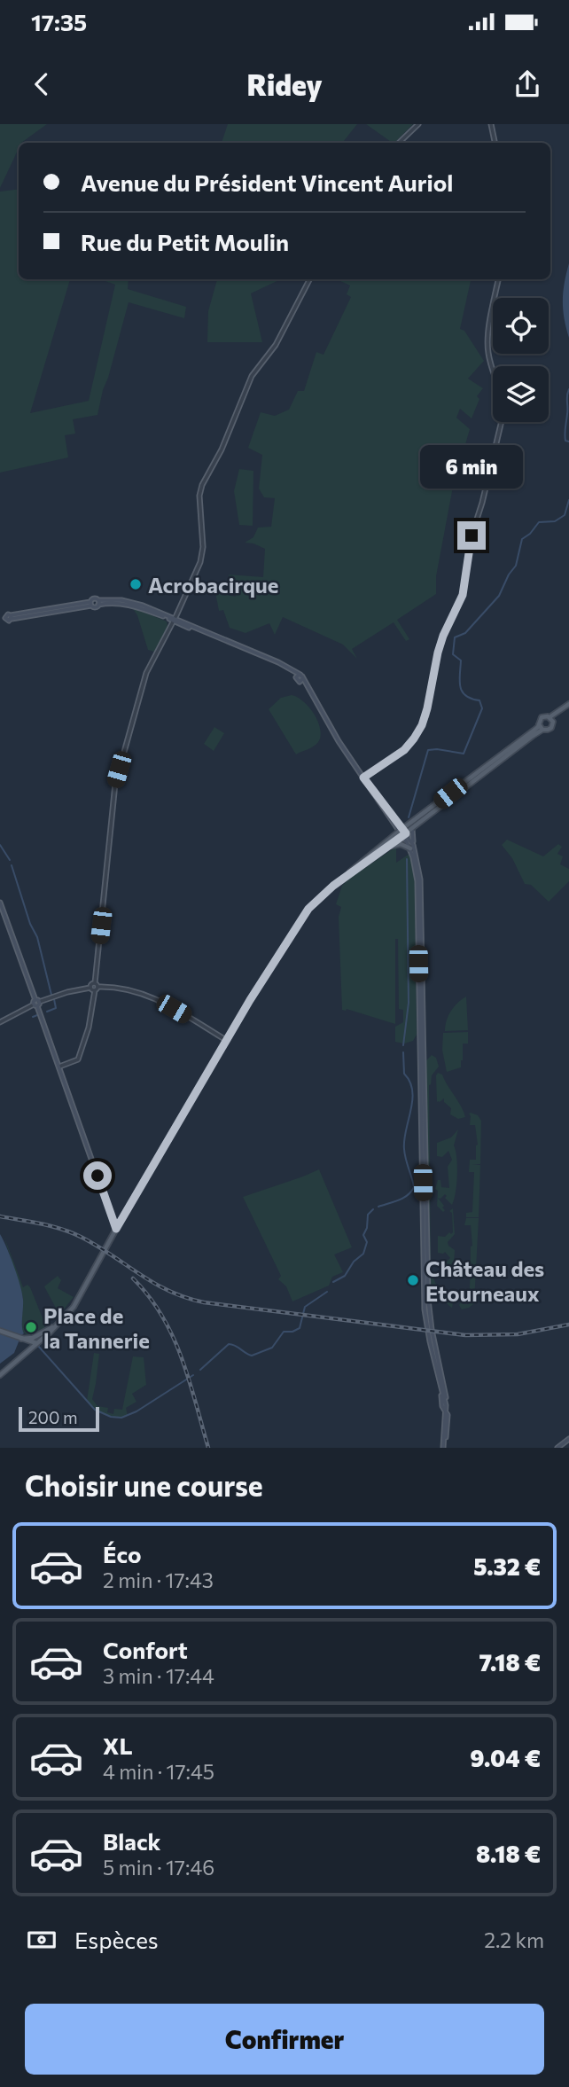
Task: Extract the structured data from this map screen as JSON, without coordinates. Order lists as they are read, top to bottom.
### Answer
{
  "places": ["Acrobacirque", "Château des Etourneaux", "Place de la Tannerie"],
  "scale_bar": "200 m",
  "page": {
    "status": "17:35",
    "header": "Ridey",
    "banner": ["Avenue du Président Vincent Auriol", "Rue du Petit Moulin"],
    "bubble": "6 min",
    "scale": "200 m",
    "heading": "Choisir une course",
    "list": [
      {
        "name": "Éco",
        "note": "2 min · 17:43",
        "value": "5.32 €"
      },
      {
        "name": "Confort",
        "note": "3 min · 17:44",
        "value": "7.18 €"
      },
      {
        "name": "XL",
        "note": "4 min · 17:45",
        "value": "9.04 €"
      },
      {
        "name": "Black",
        "note": "5 min · 17:46",
        "value": "8.18 €"
      }
    ],
    "pay": ["Espèces", "2.2 km"],
    "buttons": "Confirmer"
  }
}
